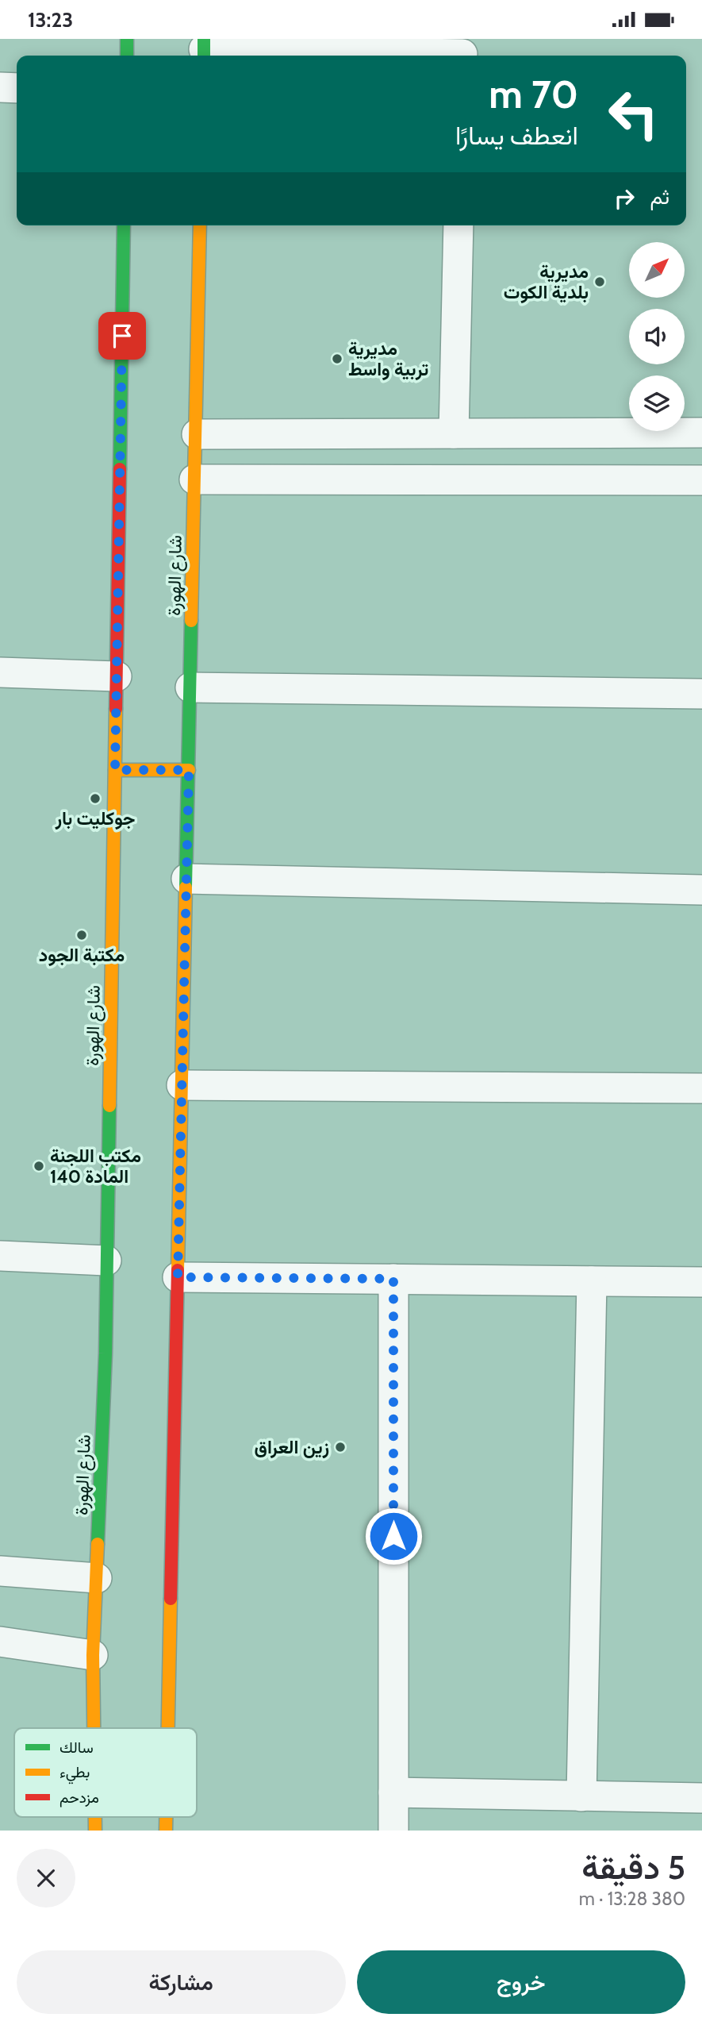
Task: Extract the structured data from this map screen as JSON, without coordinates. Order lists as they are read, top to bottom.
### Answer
{
  "streets": {
    "main road": ["شارع الهورة"]
  },
  "places": [
    "مديرية بلدية الكوت",
    "مديرية تربية واسط",
    "جوكليت بار",
    "مكتبة الجود",
    "مكتب اللجنة المادة 140",
    "زين العراق"
  ],
  "legend": ["سالك", "بطيء", "مزدحم"],
  "north": "top right",
  "page": {
    "status": "13:23",
    "turn": ["70 m", "انعطف يسارًا"],
    "then": "ثم",
    "heading": ["5 دقيقة", "380 m · 13:28"],
    "buttons": ["خروج", "مشاركة"]
  }
}
